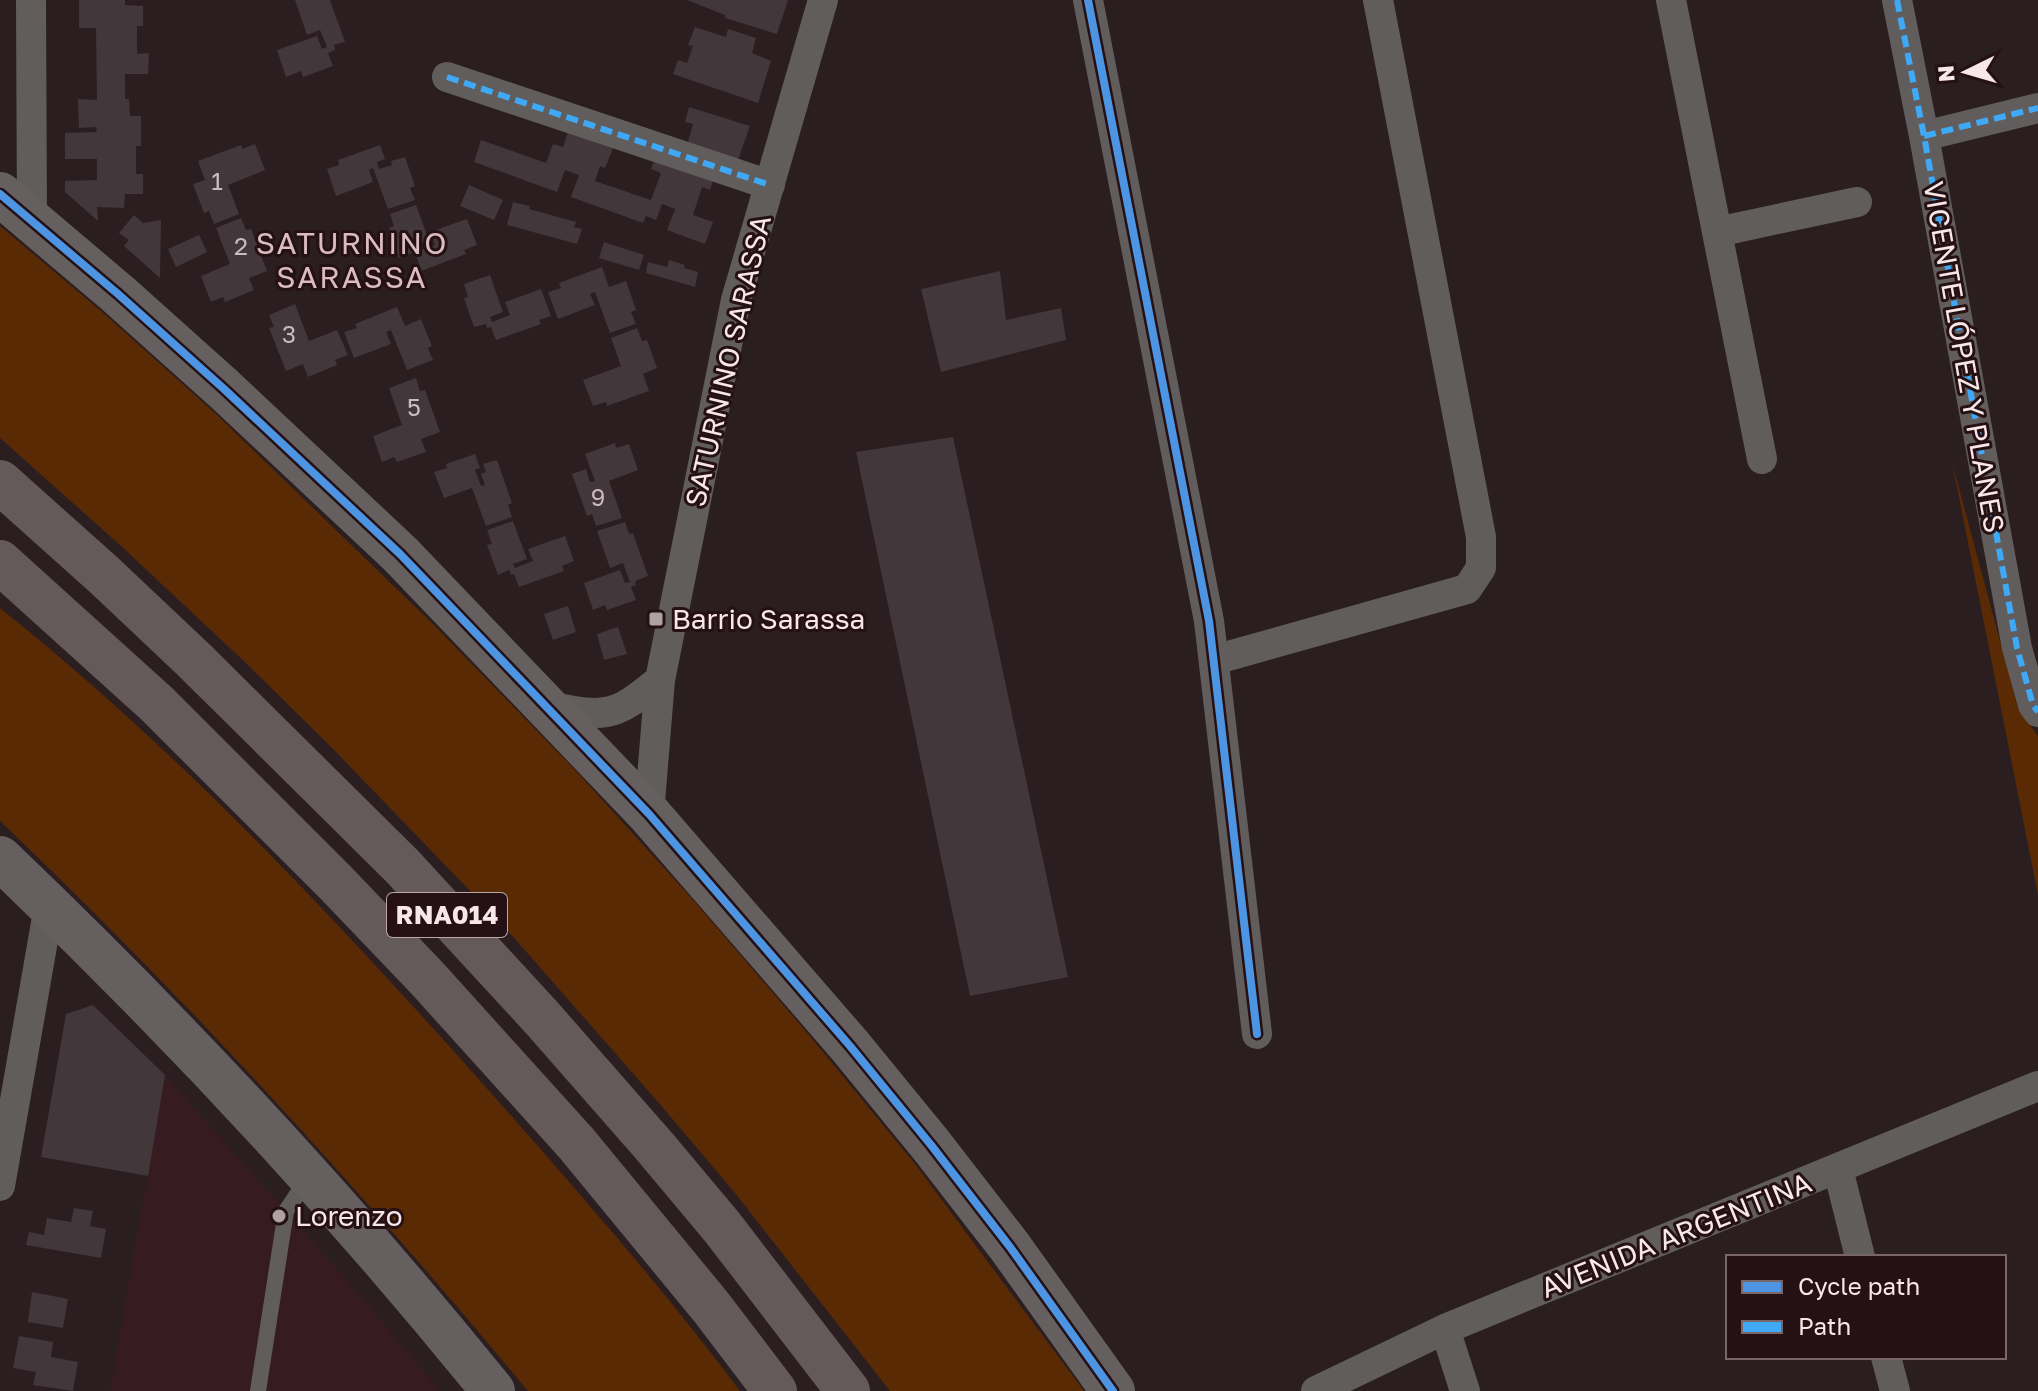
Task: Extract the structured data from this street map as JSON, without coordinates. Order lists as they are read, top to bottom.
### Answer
{
  "streets": {
    "highway": ["RNA014"],
    "street": ["VICENTE LÓPEZ Y PLANES", "SATURNINO SARASSA", "AVENIDA ARGENTINA"]
  },
  "districts": ["SATURNINO SARASSA"],
  "places": {
    "transit": ["Barrio Sarassa"],
    "other": ["Lorenzo"]
  },
  "house_numbers": [
    "1",
    "2",
    "3",
    "5",
    "9"
  ],
  "legend": ["Cycle path", "Path"],
  "north": "left"
}
